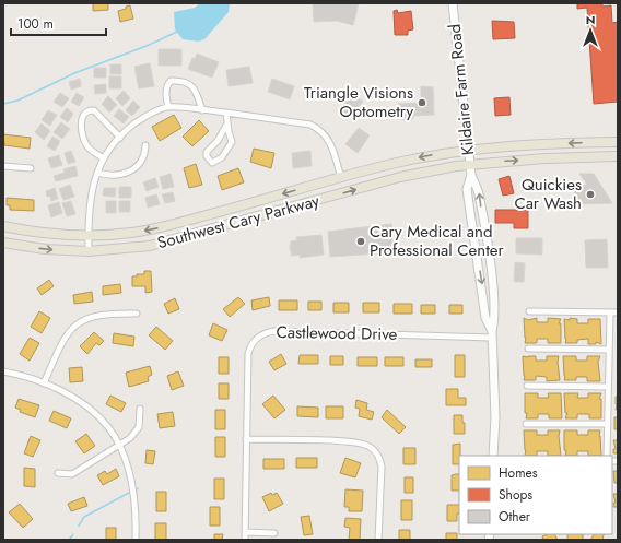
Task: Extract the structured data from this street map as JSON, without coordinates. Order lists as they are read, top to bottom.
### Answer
{
  "streets": {
    "main road": ["Kildaire Farm Road", "Southwest Cary Parkway"],
    "street": ["Castlewood Drive"]
  },
  "crossings": [
    ["Kildaire Farm Road", "Southwest Cary Parkway"],
    ["Kildaire Farm Road", "Castlewood Drive"]
  ],
  "places": ["Triangle Visions Optometry", "Quickies Car Wash", "Cary Medical and Professional Center"],
  "legend": ["Homes", "Shops", "Other"],
  "scale_bar": "100 m",
  "north": "top"
}
